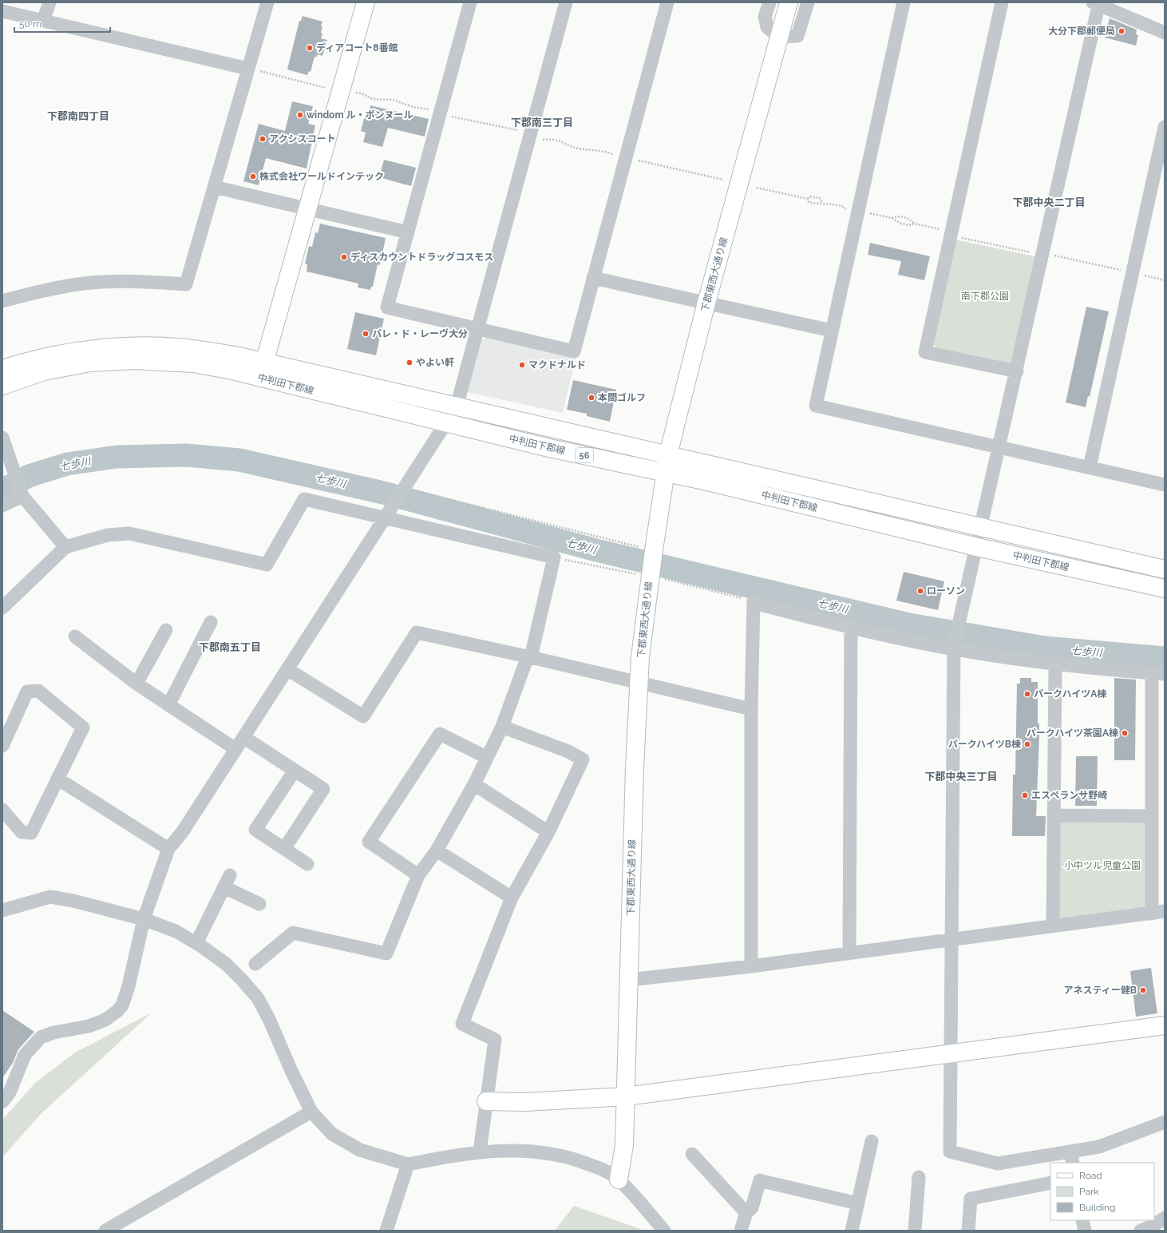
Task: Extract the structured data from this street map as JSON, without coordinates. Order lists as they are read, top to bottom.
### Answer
{
  "streets": {
    "main road": ["下郡東西大通り線", "中判田下郡線", "56"]
  },
  "crossings": [
    ["下郡東西大通り線", "中判田下郡線"]
  ],
  "districts": [
    "下郡南四丁目",
    "下郡南三丁目",
    "下郡中央二丁目",
    "下郡南五丁目",
    "下郡中央三丁目"
  ],
  "water": ["七歩川"],
  "parks": ["南下郡公園", "小中ツル児童公園"],
  "places": [
    "大分下郡郵便局",
    "ディアコート8番館",
    "windom ル・ボンヌール",
    "アクシスコート",
    "株式会社ワールドインテック",
    "ディスカウントドラッグコスモス",
    "パレ・ド・レーヴ大分",
    "やよい軒",
    "マクドナルド",
    "本間ゴルフ",
    "ローソン",
    "パークハイツA棟",
    "パークハイツ茶園A棟",
    "パークハイツB棟",
    "エスペランサ野崎",
    "アネスティー健B"
  ],
  "legend": ["Road", "Park", "Building"],
  "scale_bar": "50 m"
}
